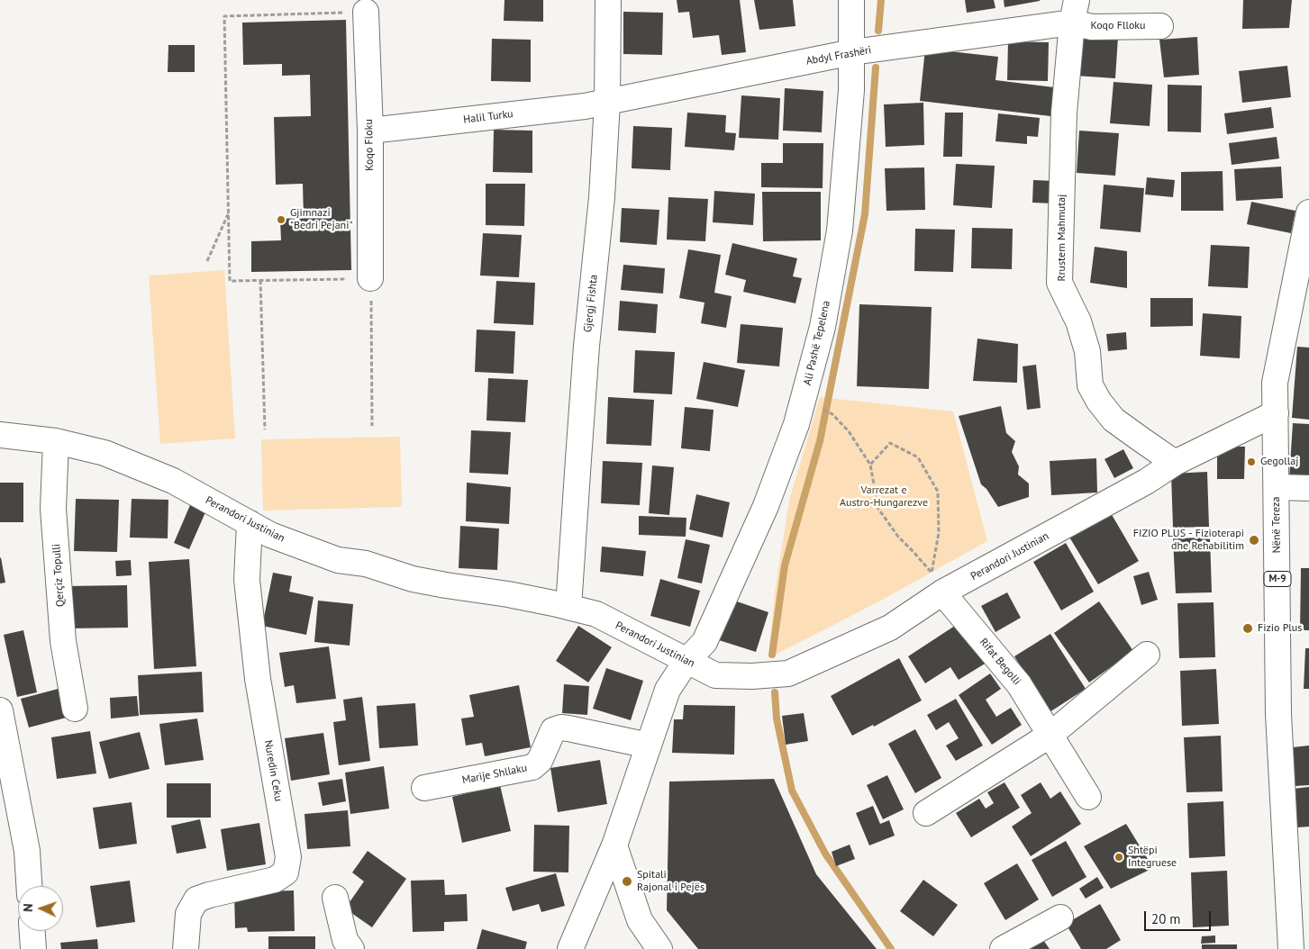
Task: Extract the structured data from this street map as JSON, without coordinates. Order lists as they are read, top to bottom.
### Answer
{
  "streets": {
    "street": [
      "Koqo Flloku",
      "Abdyl Frashëri",
      "Halil Turku",
      "Koqo Floku",
      "Rrustem Mahmutaj",
      "Gjergj Fishta",
      "Ali Pashë Tepelena",
      "Perandori Justinian",
      "Nënë Tereza",
      "Qerçiz Topulli",
      "M-9",
      "Rifat Begolli",
      "Nuredin Ceku",
      "Marije Shllaku"
    ]
  },
  "crossings": [
    ["Koqo Flloku", "Abdyl Frashëri"],
    ["Koqo Flloku", "Rrustem Mahmutaj"],
    ["Abdyl Frashëri", "Halil Turku"],
    ["Abdyl Frashëri", "Rrustem Mahmutaj"],
    ["Abdyl Frashëri", "Gjergj Fishta"],
    ["Abdyl Frashëri", "Ali Pashë Tepelena"],
    ["Halil Turku", "Koqo Floku"],
    ["Halil Turku", "Gjergj Fishta"],
    ["Rrustem Mahmutaj", "Perandori Justinian"],
    ["Gjergj Fishta", "Perandori Justinian"],
    ["Ali Pashë Tepelena", "Perandori Justinian"],
    ["Perandori Justinian", "Nënë Tereza"],
    ["Perandori Justinian", "Qerçiz Topulli"],
    ["Perandori Justinian", "Rifat Begolli"],
    ["Perandori Justinian", "Nuredin Ceku"]
  ],
  "parks": ["Varrezat e Austro-Hungarezve"],
  "places": [
    "Gjimnazi \"Bedri Pejani\"",
    "Gegollaj",
    "FIZIO PLUS - Fizioterapi dhe Rehabilitim",
    "Fizio Plus",
    "Shtëpi Integruese",
    "Spitali Rajonal i Pejës"
  ],
  "scale_bar": "20 m",
  "north": "left"
}
